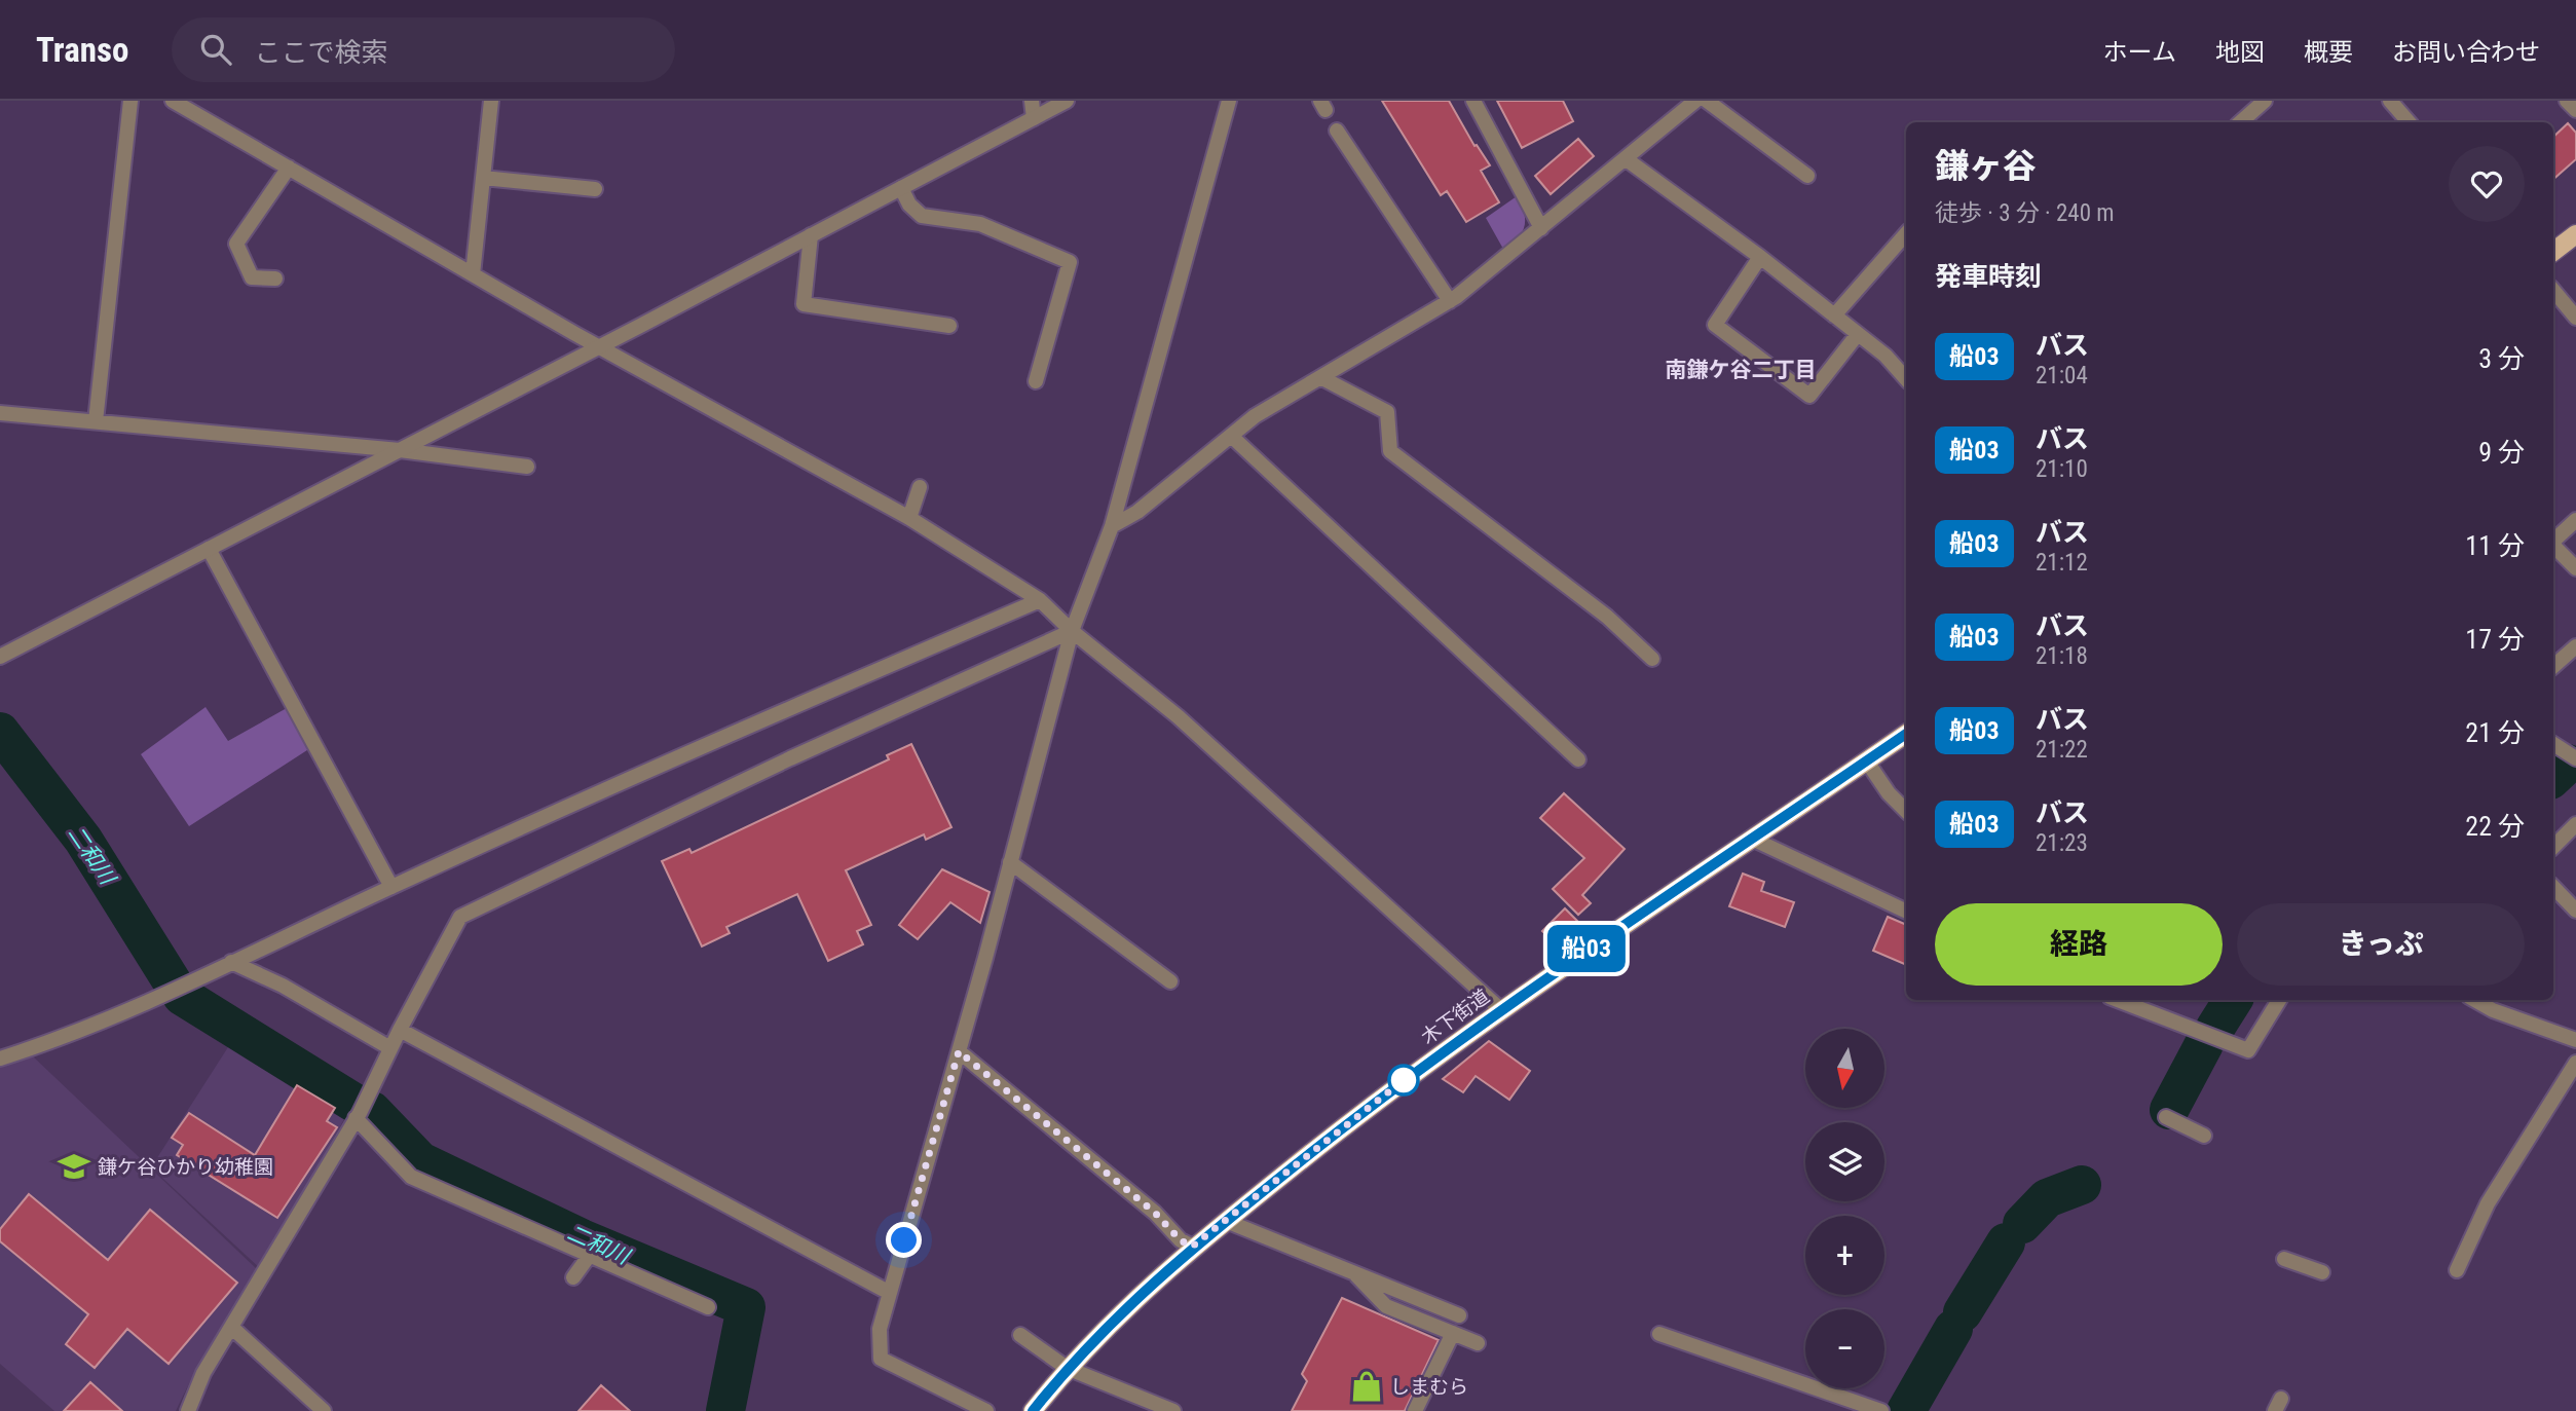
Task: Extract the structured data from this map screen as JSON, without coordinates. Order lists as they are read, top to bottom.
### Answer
{
  "streets": {
    "main road": ["木下街道"]
  },
  "districts": ["南鎌ケ谷二丁目"],
  "water": ["二和川"],
  "places": {
    "school or university": ["鎌ケ谷ひかり幼稚園"],
    "shop": ["しまむら"]
  },
  "lines": ["bus line 船03"],
  "north": "bottom",
  "page": {
    "header": "Transo",
    "search": "ここで検索",
    "nav": [
      "ホーム",
      "地図",
      "概要",
      "お問い合わせ"
    ],
    "on_map": "船03",
    "heading": [
      ["鎌ヶ谷", "徒歩 · 3 分 · 240 m"],
      "発車時刻"
    ],
    "list": [
      {
        "mark": "船03",
        "name": "バス",
        "note": "21:04",
        "value": "3 分"
      },
      {
        "mark": "船03",
        "name": "バス",
        "note": "21:10",
        "value": "9 分"
      },
      {
        "mark": "船03",
        "name": "バス",
        "note": "21:12",
        "value": "11 分"
      },
      {
        "mark": "船03",
        "name": "バス",
        "note": "21:18",
        "value": "17 分"
      },
      {
        "mark": "船03",
        "name": "バス",
        "note": "21:22",
        "value": "21 分"
      },
      {
        "mark": "船03",
        "name": "バス",
        "note": "21:23",
        "value": "22 分"
      }
    ],
    "buttons": ["経路", "きっぷ"],
    "map_buttons": ["+", "−"]
  }
}
